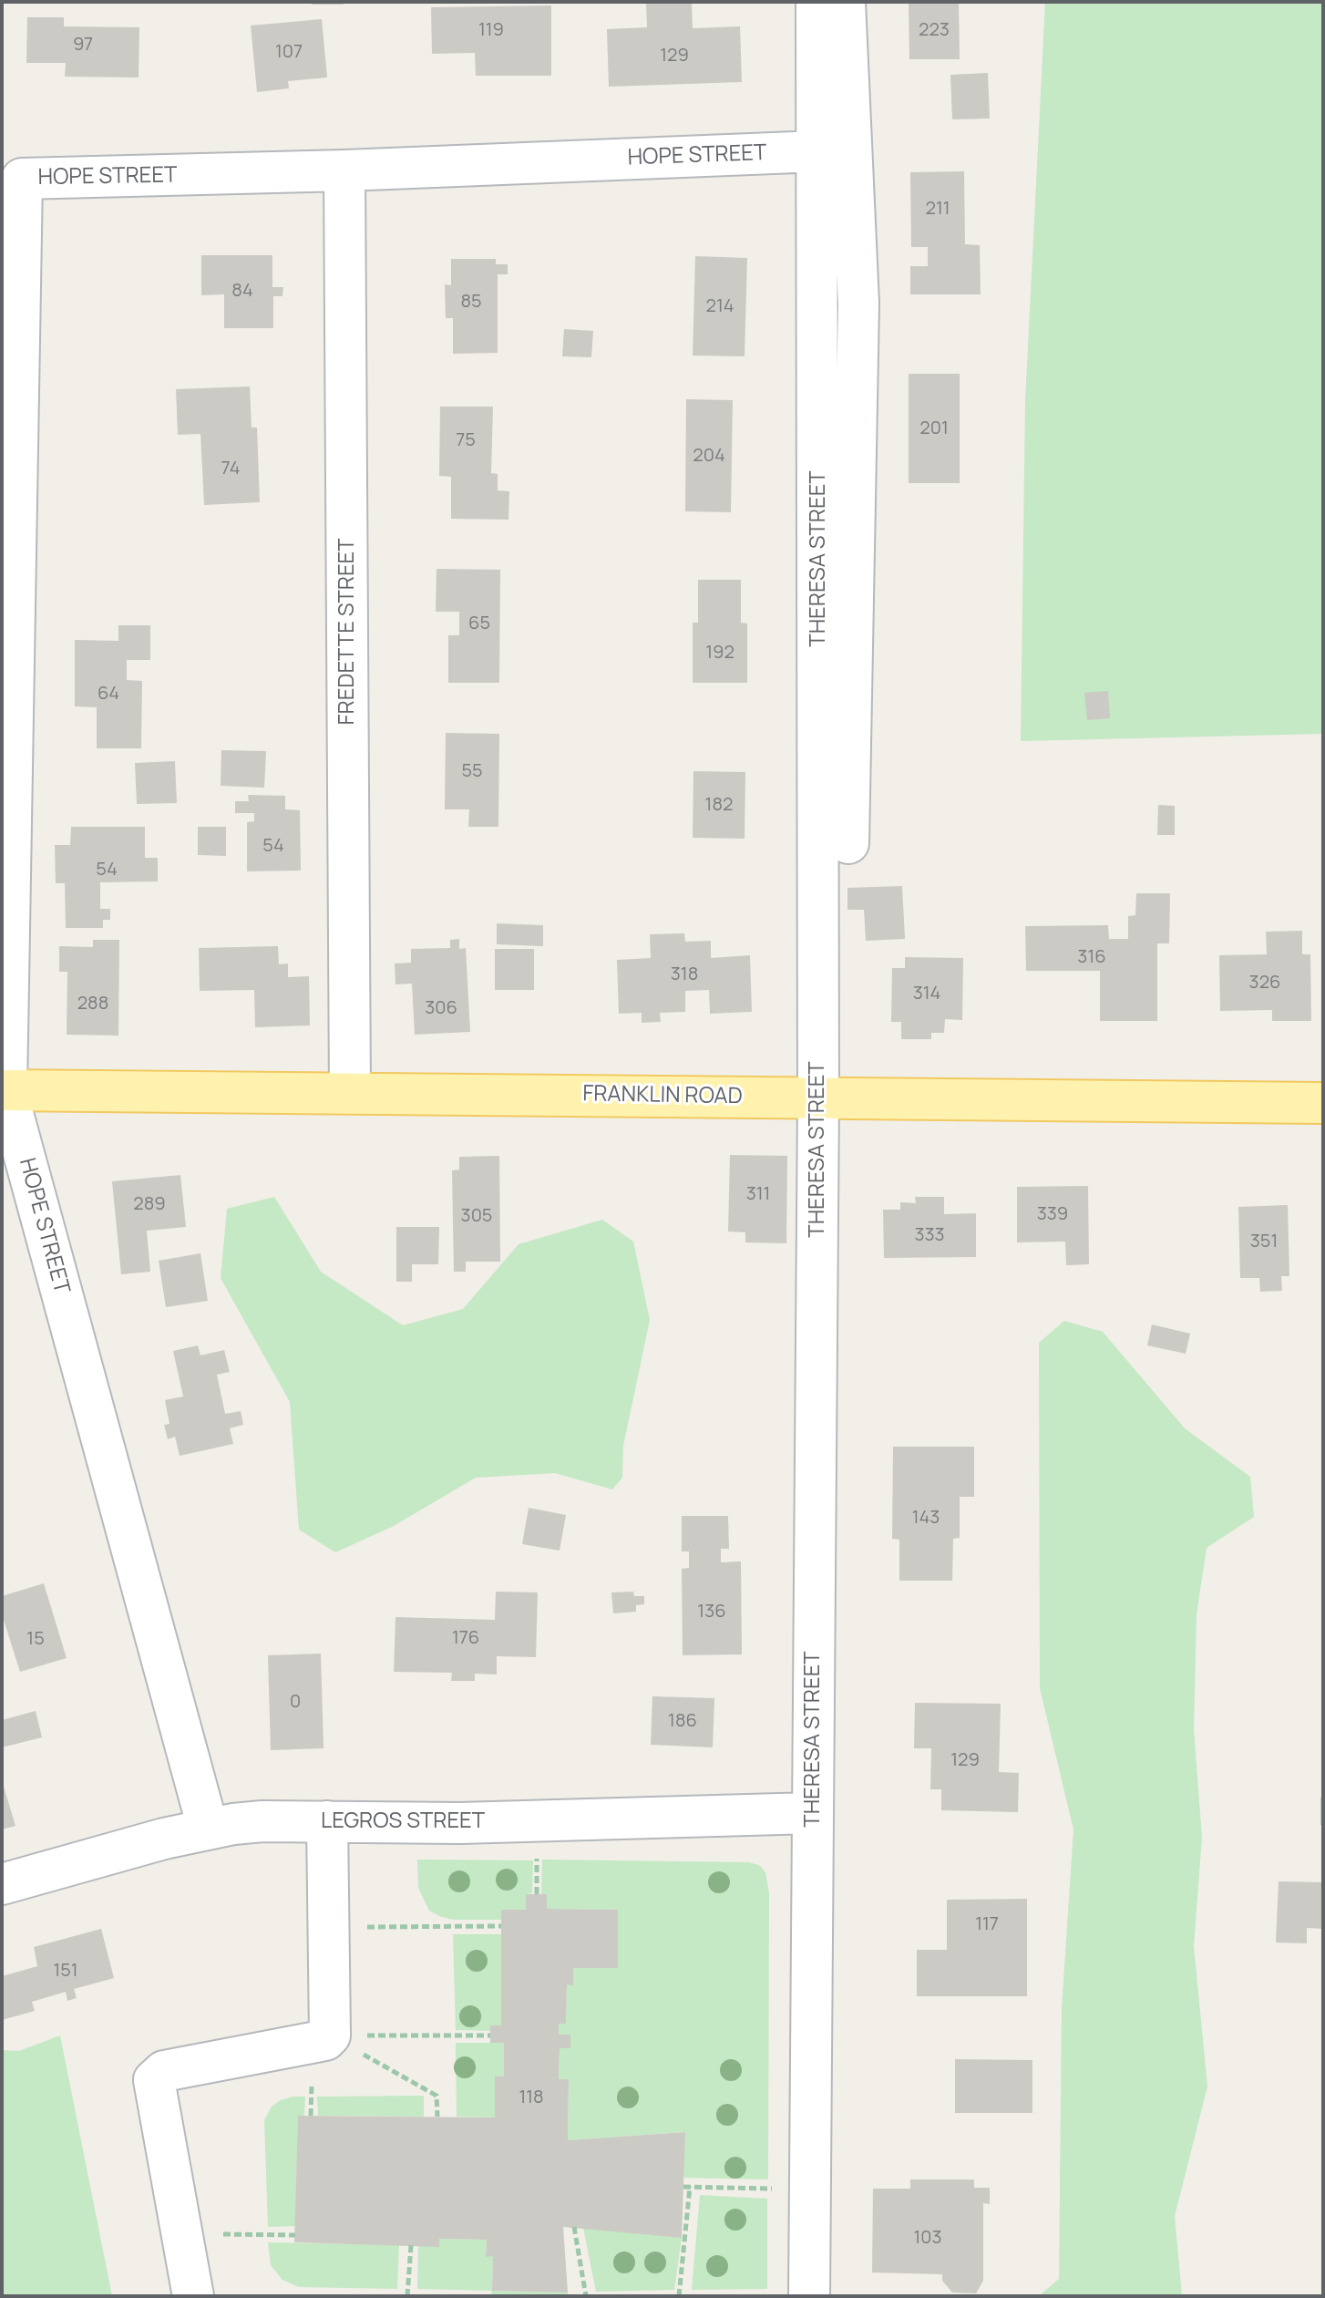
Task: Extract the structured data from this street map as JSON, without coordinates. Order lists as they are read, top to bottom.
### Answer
{
  "streets": {
    "main road": ["FRANKLIN ROAD"],
    "street": [
      "HOPE STREET",
      "THERESA STREET",
      "FREDETTE STREET",
      "LEGROS STREET"
    ]
  },
  "crossings": [
    ["HOPE STREET", "THERESA STREET"],
    ["HOPE STREET", "FREDETTE STREET"],
    ["HOPE STREET", "FRANKLIN ROAD"],
    ["HOPE STREET", "LEGROS STREET"],
    ["THERESA STREET", "FRANKLIN ROAD"],
    ["THERESA STREET", "LEGROS STREET"],
    ["FREDETTE STREET", "FRANKLIN ROAD"]
  ],
  "house_numbers": [
    "119",
    "223",
    "97",
    "107",
    "129",
    "211",
    "84",
    "85",
    "214",
    "201",
    "75",
    "204",
    "74",
    "65",
    "192",
    "64",
    "55",
    "182",
    "54",
    "54",
    "316",
    "318",
    "326",
    "314",
    "288",
    "306",
    "311",
    "289",
    "339",
    "305",
    "333",
    "351",
    "143",
    "136",
    "176",
    "15",
    "0",
    "186",
    "129",
    "117",
    "151",
    "118",
    "103"
  ]
}
